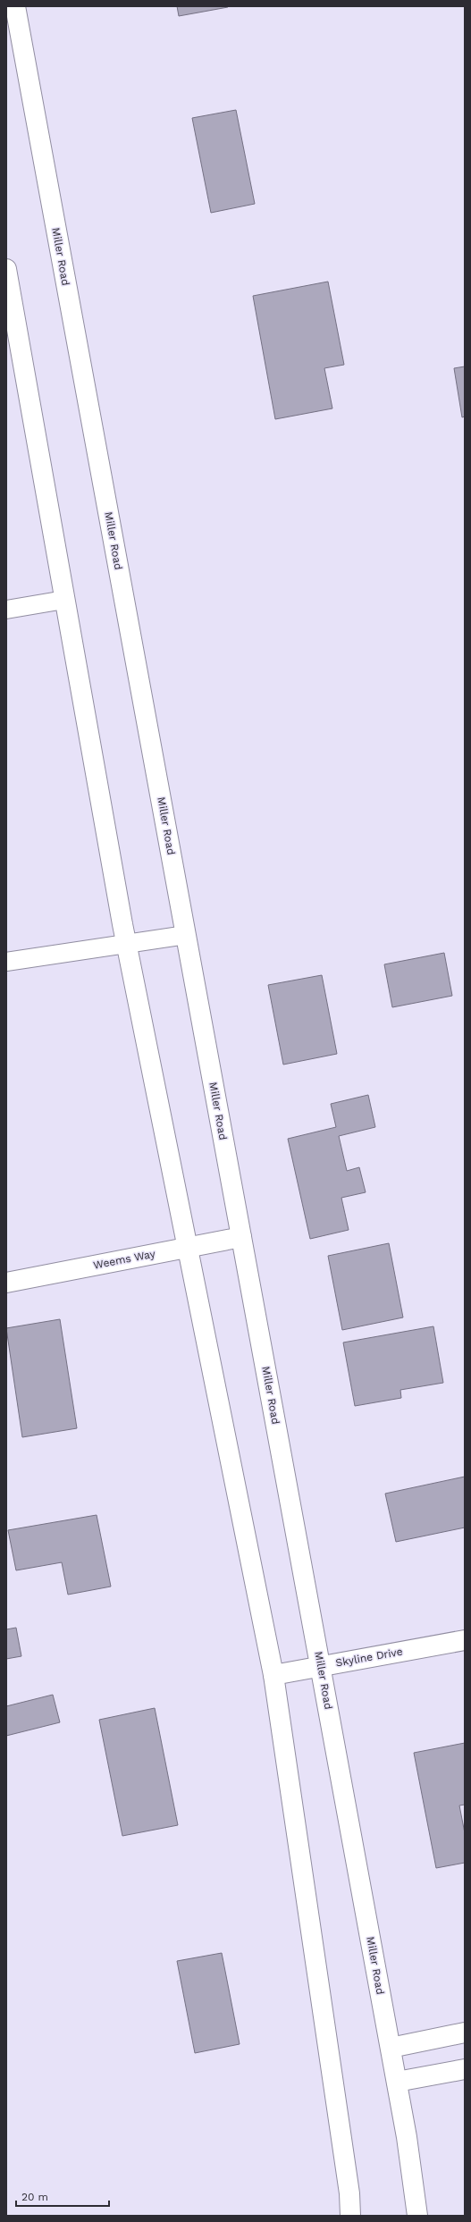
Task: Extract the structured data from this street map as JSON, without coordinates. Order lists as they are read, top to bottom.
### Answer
{
  "streets": {
    "main road": ["Miller Road", "Weems Way", "Skyline Drive"]
  },
  "crossings": [
    ["Miller Road", "Weems Way"],
    ["Miller Road", "Skyline Drive"]
  ],
  "scale_bar": "20 m"
}
